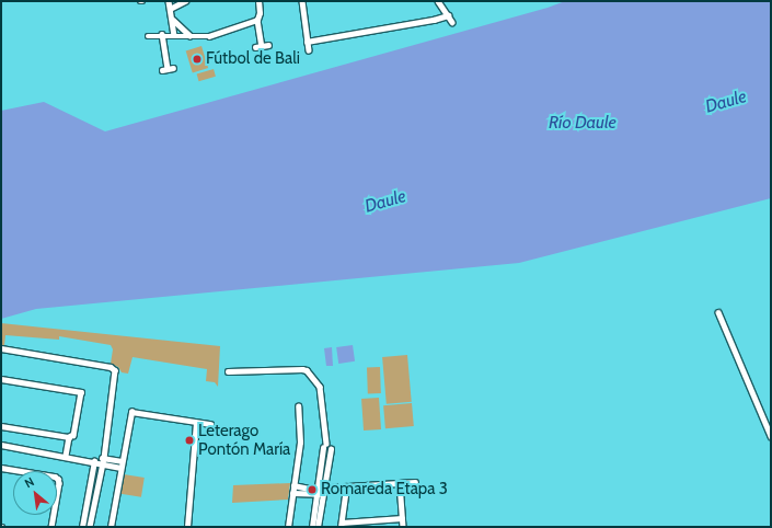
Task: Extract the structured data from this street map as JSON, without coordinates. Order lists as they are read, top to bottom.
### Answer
{
  "water": ["Daule", "Río Daule"],
  "places": ["Fútbol de Bali", "Leterago Pontón María", "Romareda Etapa 3"],
  "north": "top left"
}
